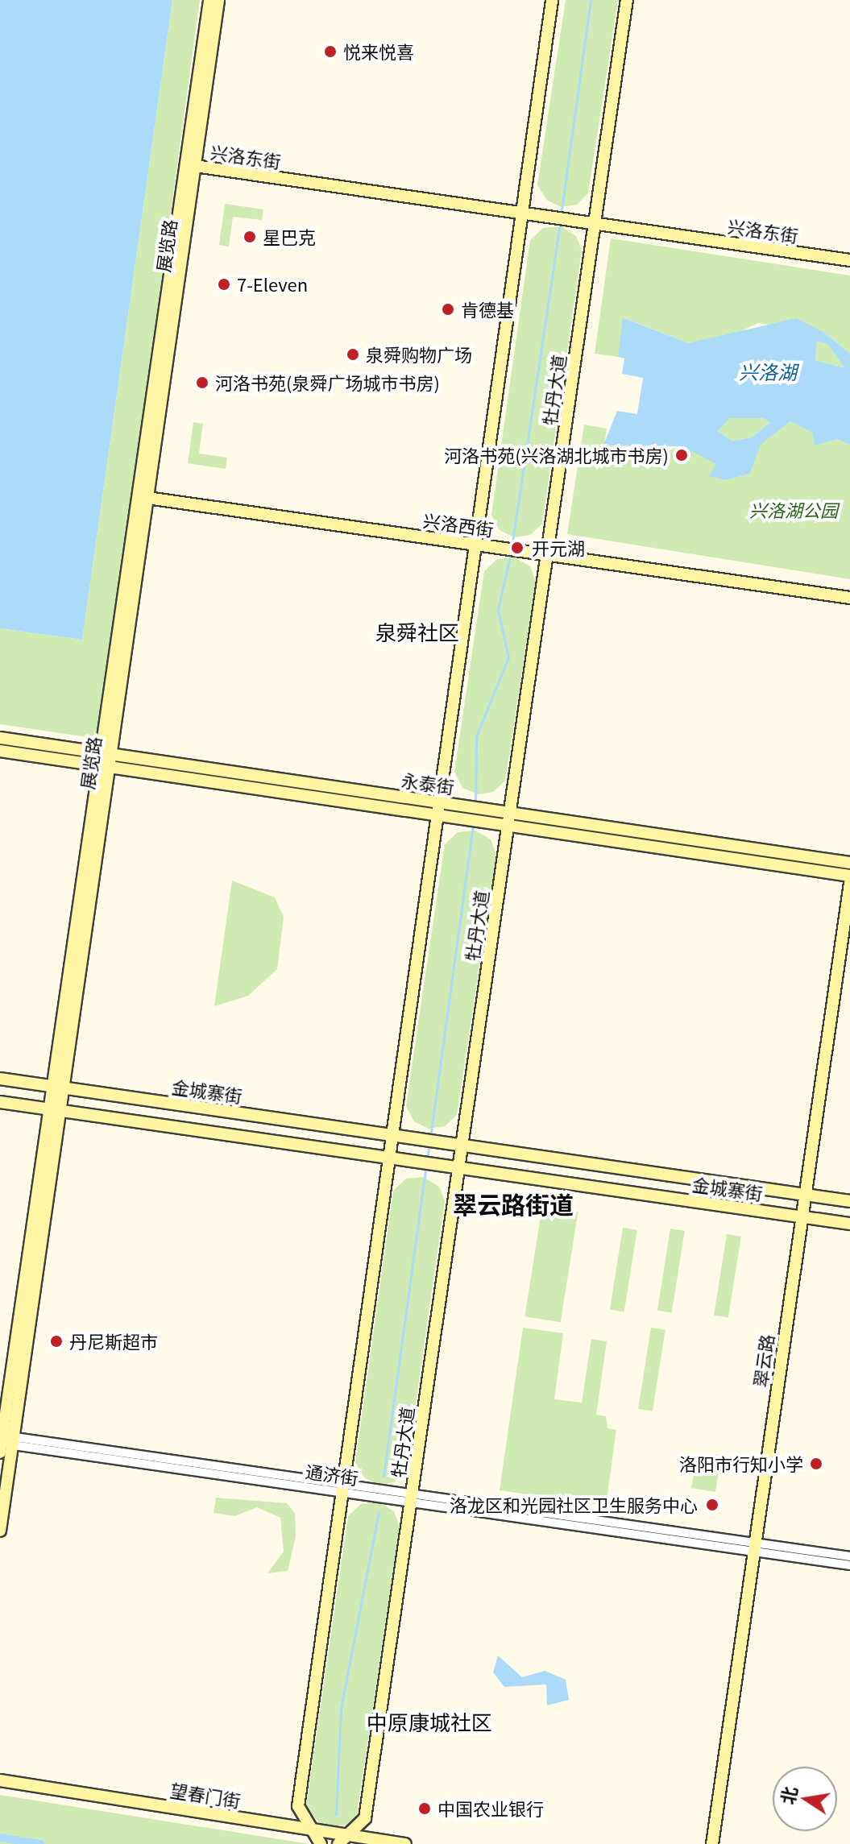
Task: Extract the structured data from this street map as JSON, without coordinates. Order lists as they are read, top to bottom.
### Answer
{
  "streets": {
    "main road": [
      "兴洛东街",
      "展览路",
      "牡丹大道",
      "兴洛西街",
      "永泰街",
      "金城寨街",
      "翠云路",
      "望春门街"
    ],
    "street": ["通济街"]
  },
  "crossings": [
    ["兴洛东街", "展览路"],
    ["兴洛东街", "牡丹大道"],
    ["展览路", "兴洛西街"],
    ["展览路", "永泰街"],
    ["展览路", "金城寨街"],
    ["展览路", "通济街"],
    ["牡丹大道", "兴洛西街"],
    ["牡丹大道", "永泰街"],
    ["牡丹大道", "金城寨街"],
    ["牡丹大道", "通济街"],
    ["牡丹大道", "望春门街"],
    ["金城寨街", "翠云路"],
    ["翠云路", "通济街"]
  ],
  "districts": ["泉舜社区", "翠云路街道", "中原康城社区"],
  "water": ["兴洛湖"],
  "parks": ["兴洛湖公园"],
  "places": [
    "悦来悦喜",
    "星巴克",
    "7-Eleven",
    "肯德基",
    "泉舜购物广场",
    "河洛书苑(泉舜广场城市书房)",
    "河洛书苑(兴洛湖北城市书房)",
    "开元湖",
    "丹尼斯超市",
    "洛阳市行知小学",
    "洛龙区和光园社区卫生服务中心",
    "中国农业银行"
  ],
  "north": "left"
}
